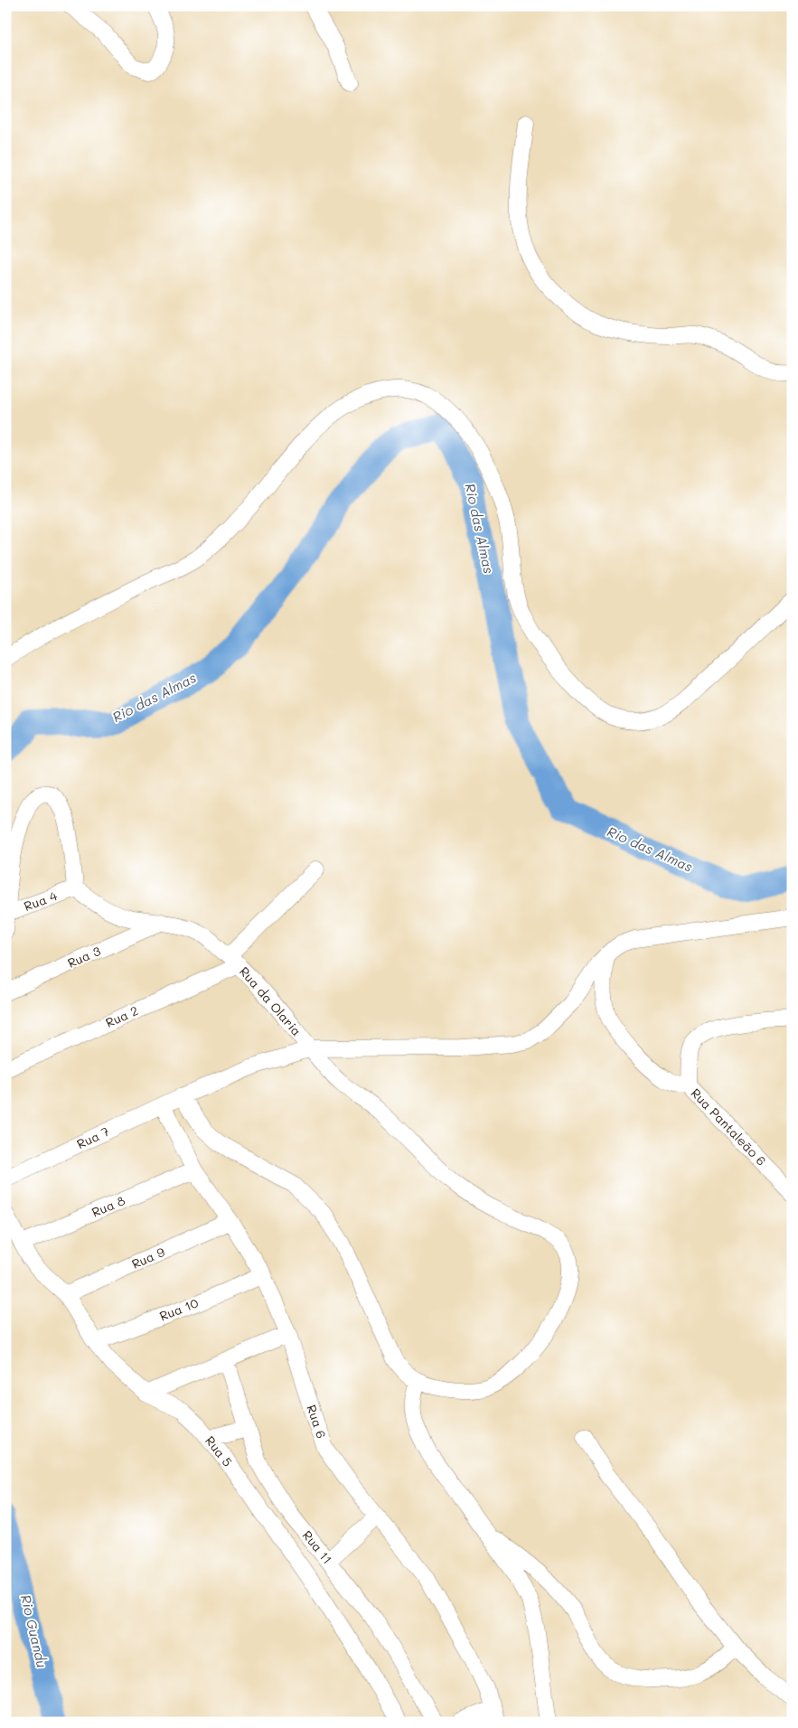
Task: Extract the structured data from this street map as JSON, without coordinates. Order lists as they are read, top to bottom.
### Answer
{
  "streets": {
    "street": [
      "Rua 4",
      "Rua 3",
      "Rua da Olaria",
      "Rua 2",
      "Rua Pantaleão 6",
      "Rua 7",
      "Rua 8",
      "Rua 9",
      "Rua 10",
      "Rua 6",
      "Rua 5",
      "Rua 11"
    ]
  },
  "crossings": [
    ["Rua 4", "Rua da Olaria"],
    ["Rua 3", "Rua da Olaria"],
    ["Rua da Olaria", "Rua 2"],
    ["Rua da Olaria", "Rua 7"],
    ["Rua Pantaleão 6", "Rua 7"],
    ["Rua 7", "Rua 6"],
    ["Rua 8", "Rua 6"],
    ["Rua 8", "Rua 5"],
    ["Rua 9", "Rua 6"],
    ["Rua 9", "Rua 5"],
    ["Rua 10", "Rua 6"],
    ["Rua 10", "Rua 5"]
  ],
  "water": ["Rio das Almas", "Rio Guandu"]
}
